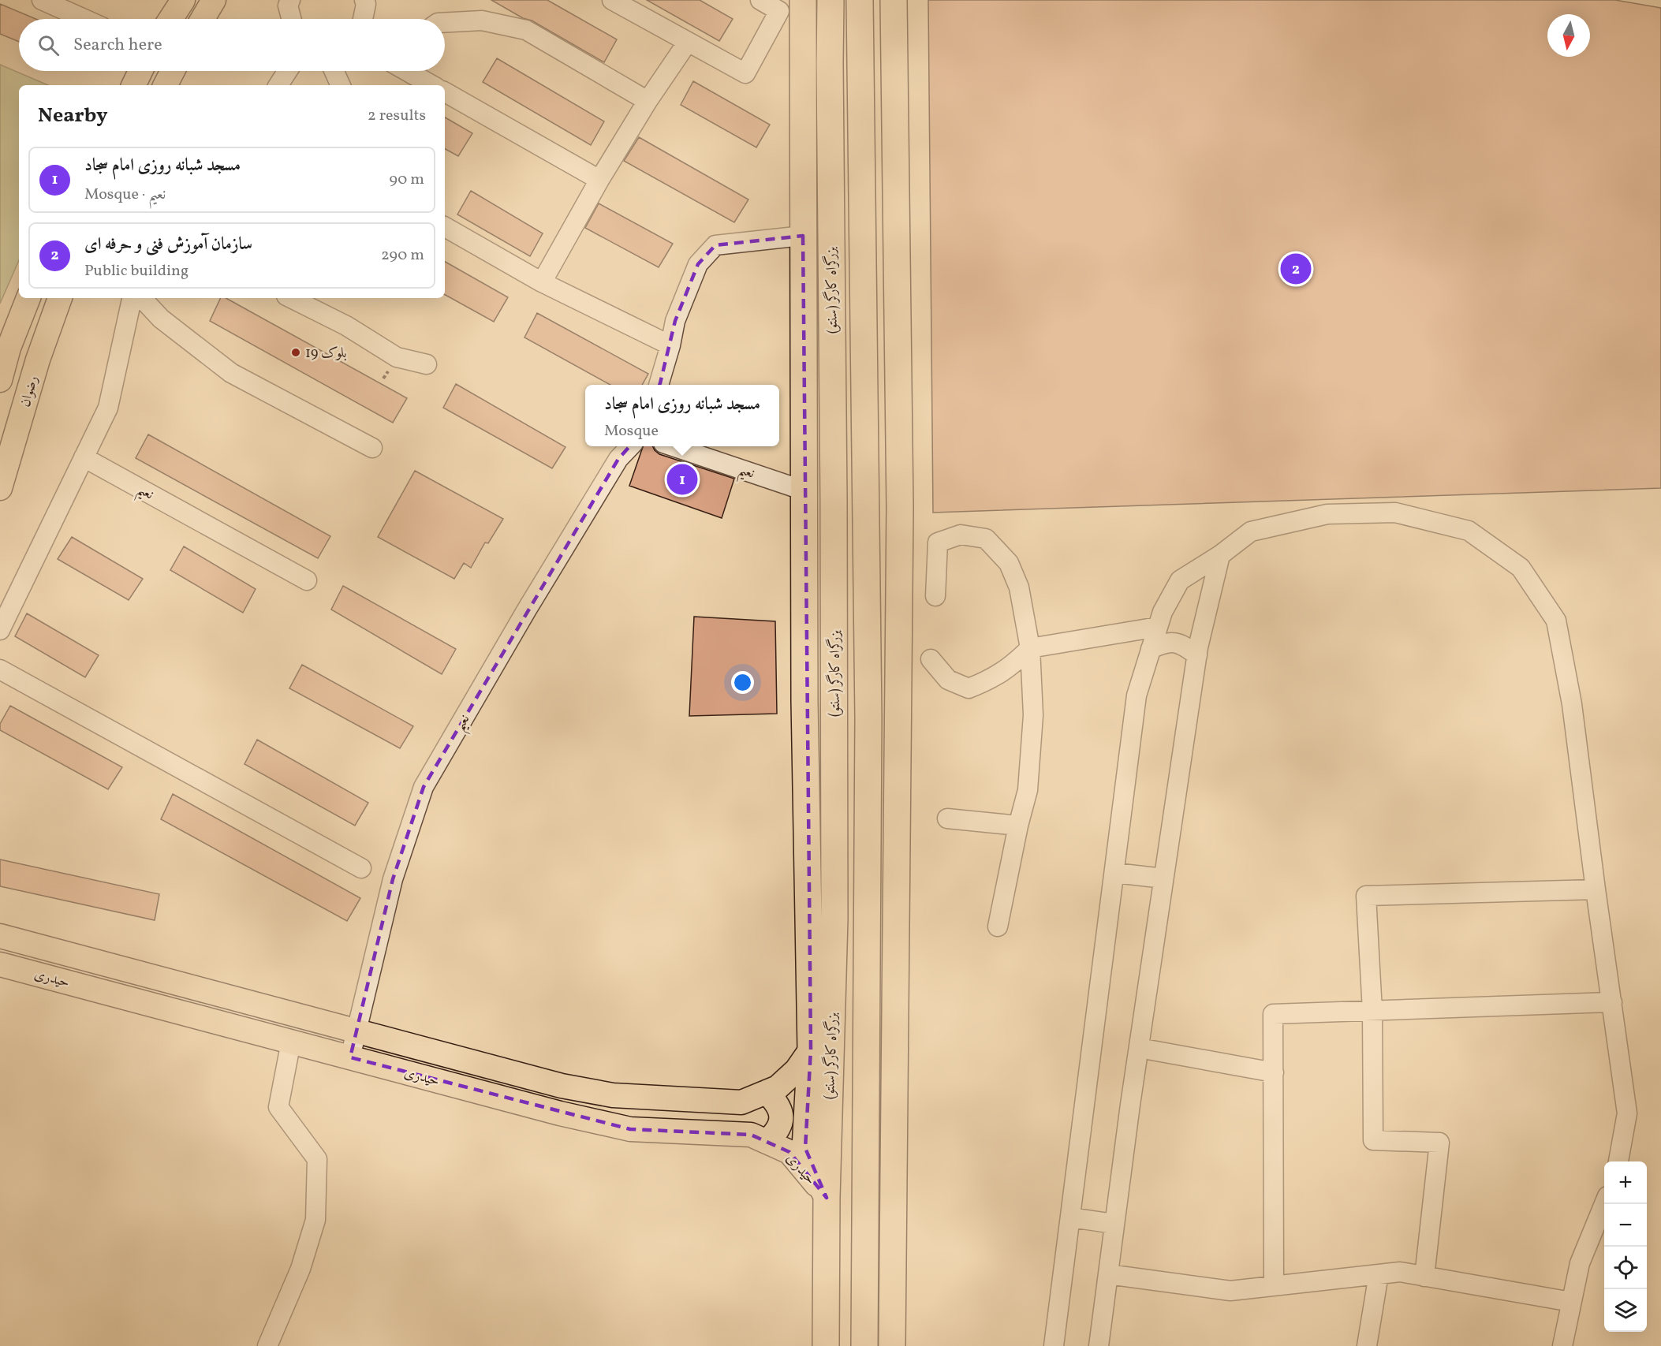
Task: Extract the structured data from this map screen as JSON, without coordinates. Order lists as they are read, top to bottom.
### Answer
{
  "streets": {
    "highway": ["بزرگراه کارگر (سنتو)"],
    "main road": ["رضوان", "حیدری"],
    "street": ["نعیم"]
  },
  "crossings": [
    ["بزرگراه کارگر (سنتو)", "حیدری"],
    ["نعیم", "حیدری"]
  ],
  "places": ["بلوک 19"],
  "north": "bottom",
  "page": {
    "search": "Search here",
    "heading": ["Nearby", "2 results"],
    "list": [
      {
        "mark": "1",
        "name": "مسجد شبانه روزی امام سجاد",
        "note": "Mosque · نعیم",
        "value": "90 m"
      },
      {
        "mark": "2",
        "name": "سازمان آموزش فنی و حرفه ای",
        "note": "Public building",
        "value": "290 m"
      }
    ],
    "pins": ["2", "1"],
    "popup": ["مسجد شبانه روزی امام سجاد", "Mosque"],
    "map_buttons": ["+", "−"]
  }
}
